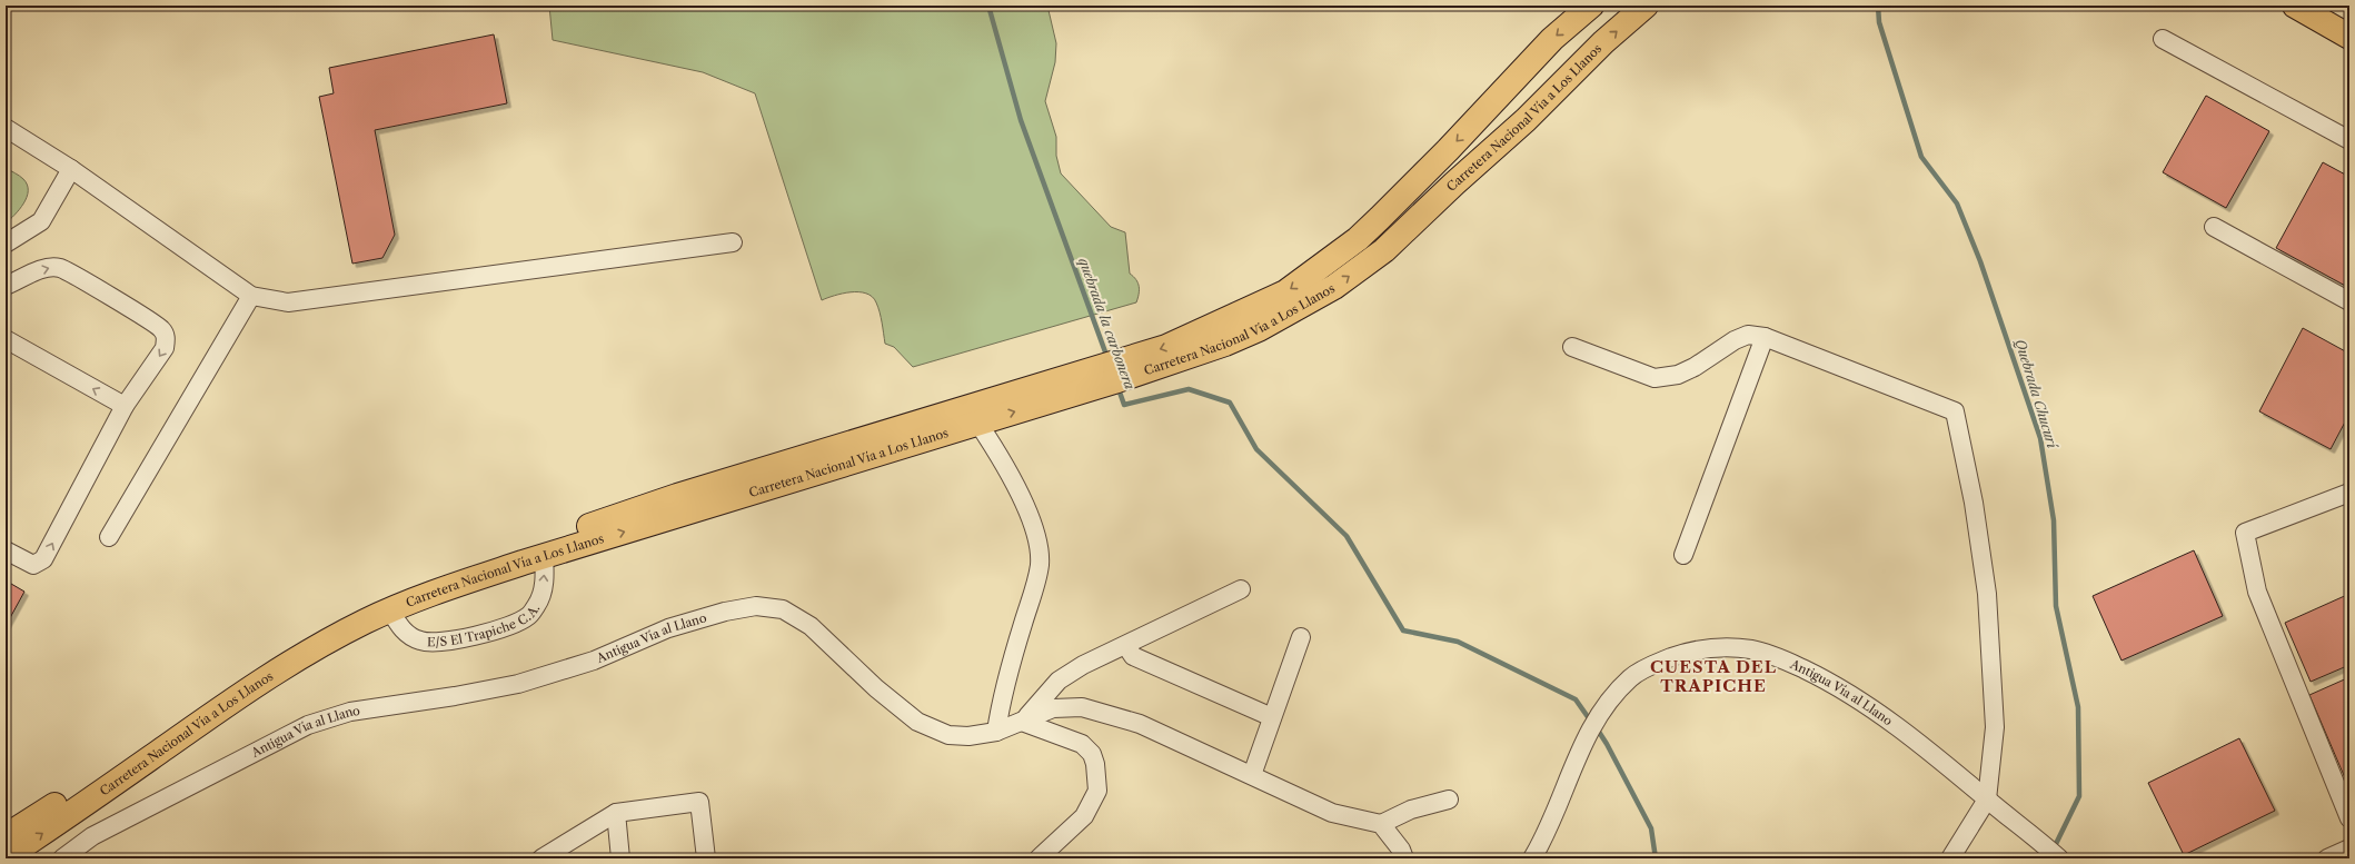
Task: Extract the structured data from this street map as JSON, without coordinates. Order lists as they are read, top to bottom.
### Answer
{
  "streets": {
    "highway": ["Carretera Nacional Vía a Los Llanos"],
    "street": ["E/S El Trapiche C.A.", "Antigua Vía al Llano"]
  },
  "crossings": [
    ["Carretera Nacional Vía a Los Llanos", "E/S El Trapiche C.A."]
  ],
  "districts": ["CUESTA DEL TRAPICHE"],
  "water": ["quebrada la carbonera", "Quebrada Chucurí"]
}
